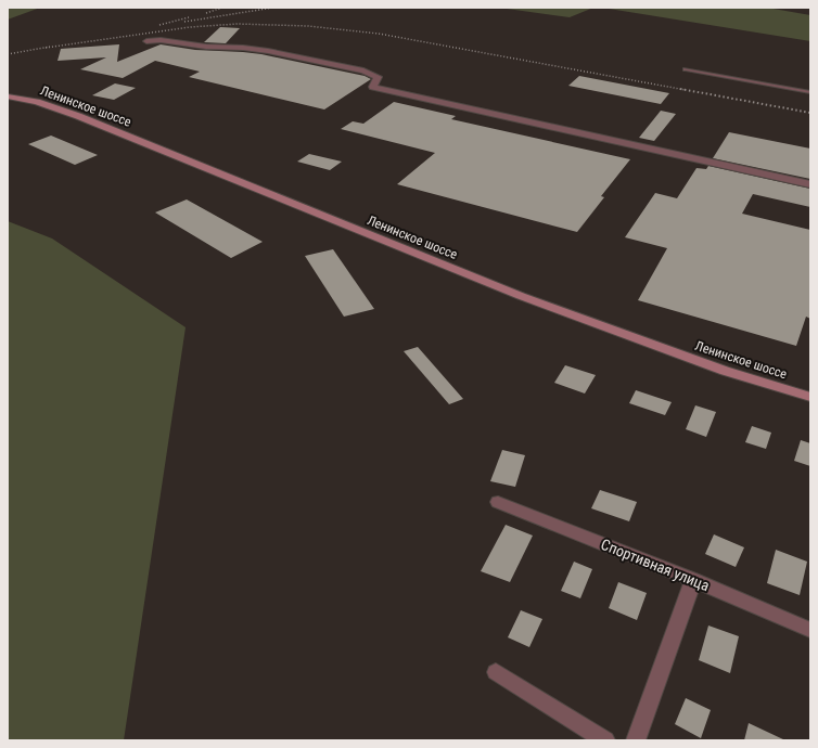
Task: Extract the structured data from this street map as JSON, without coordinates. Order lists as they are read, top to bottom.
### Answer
{
  "streets": {
    "street": ["Ленинское шоссе", "Спортивная улица"]
  }
}
